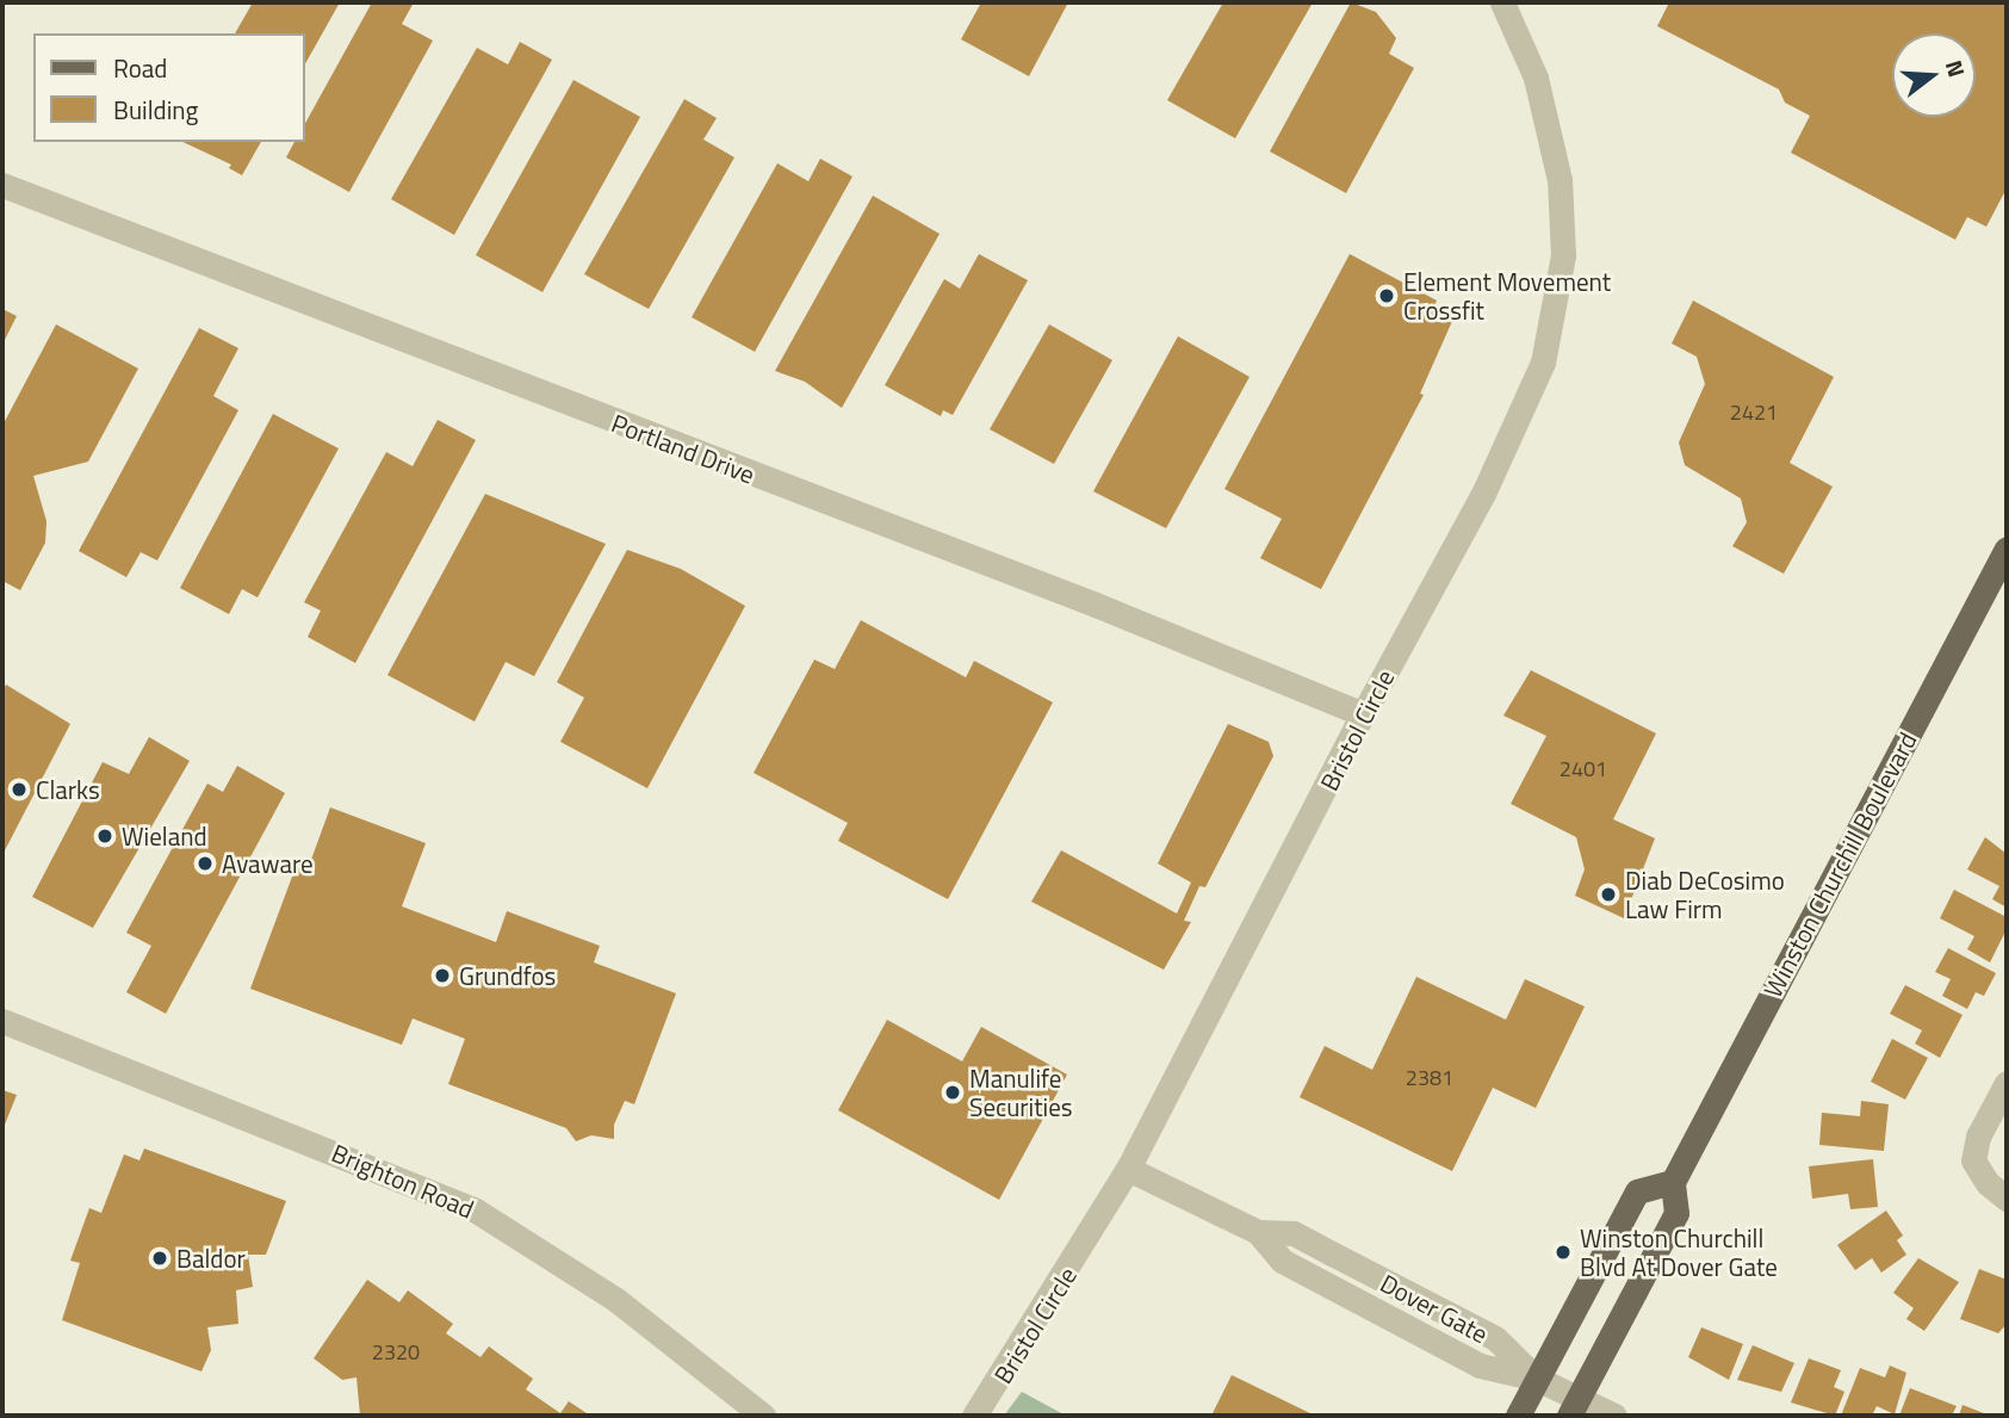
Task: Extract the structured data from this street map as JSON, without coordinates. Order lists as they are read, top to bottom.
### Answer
{
  "streets": {
    "main road": ["Winston Churchill Boulevard"],
    "street": [
      "Portland Drive",
      "Bristol Circle",
      "Brighton Road",
      "Dover Gate"
    ]
  },
  "crossings": [
    ["Portland Drive", "Bristol Circle"],
    ["Bristol Circle", "Dover Gate"],
    ["Winston Churchill Boulevard", "Dover Gate"]
  ],
  "places": [
    "Element Movement Crossfit",
    "Clarks",
    "Wieland",
    "Avaware",
    "Diab DeCosimo Law Firm",
    "Grundfos",
    "Manulife Securities",
    "Winston Churchill Blvd At Dover Gate",
    "Baldor"
  ],
  "house_numbers": [
    "2421",
    "2401",
    "2381",
    "2320"
  ],
  "legend": ["Road", "Building"],
  "north": "right"
}
